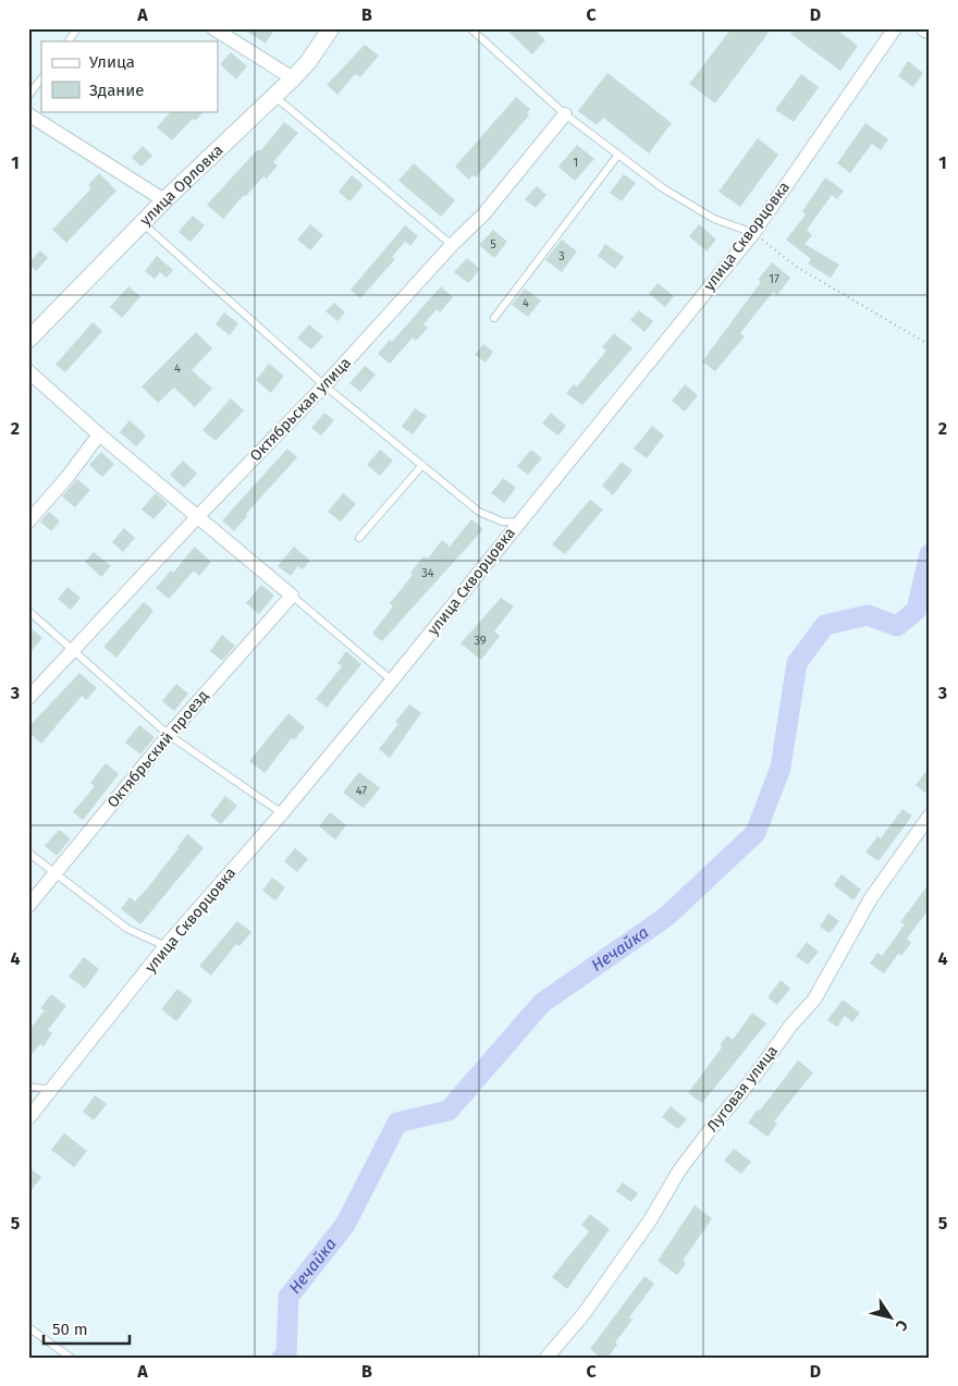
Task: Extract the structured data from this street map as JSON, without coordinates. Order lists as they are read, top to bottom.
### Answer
{
  "streets": {
    "street": [
      "улица Орловка",
      "улица Скворцовка",
      "Октябрьская улица",
      "Октябрьский проезд",
      "Луговая улица"
    ]
  },
  "water": ["Нечайка"],
  "house_numbers": [
    "1",
    "5",
    "3",
    "17",
    "4",
    "4",
    "34",
    "39",
    "47"
  ],
  "legend": ["Улица", "Здание"],
  "scale_bar": "50 m",
  "north": "bottom right",
  "grid": {
    "columns": [
      "A",
      "B",
      "C",
      "D"
    ],
    "rows": [
      "1",
      "2",
      "3",
      "4",
      "5"
    ]
  }
}
